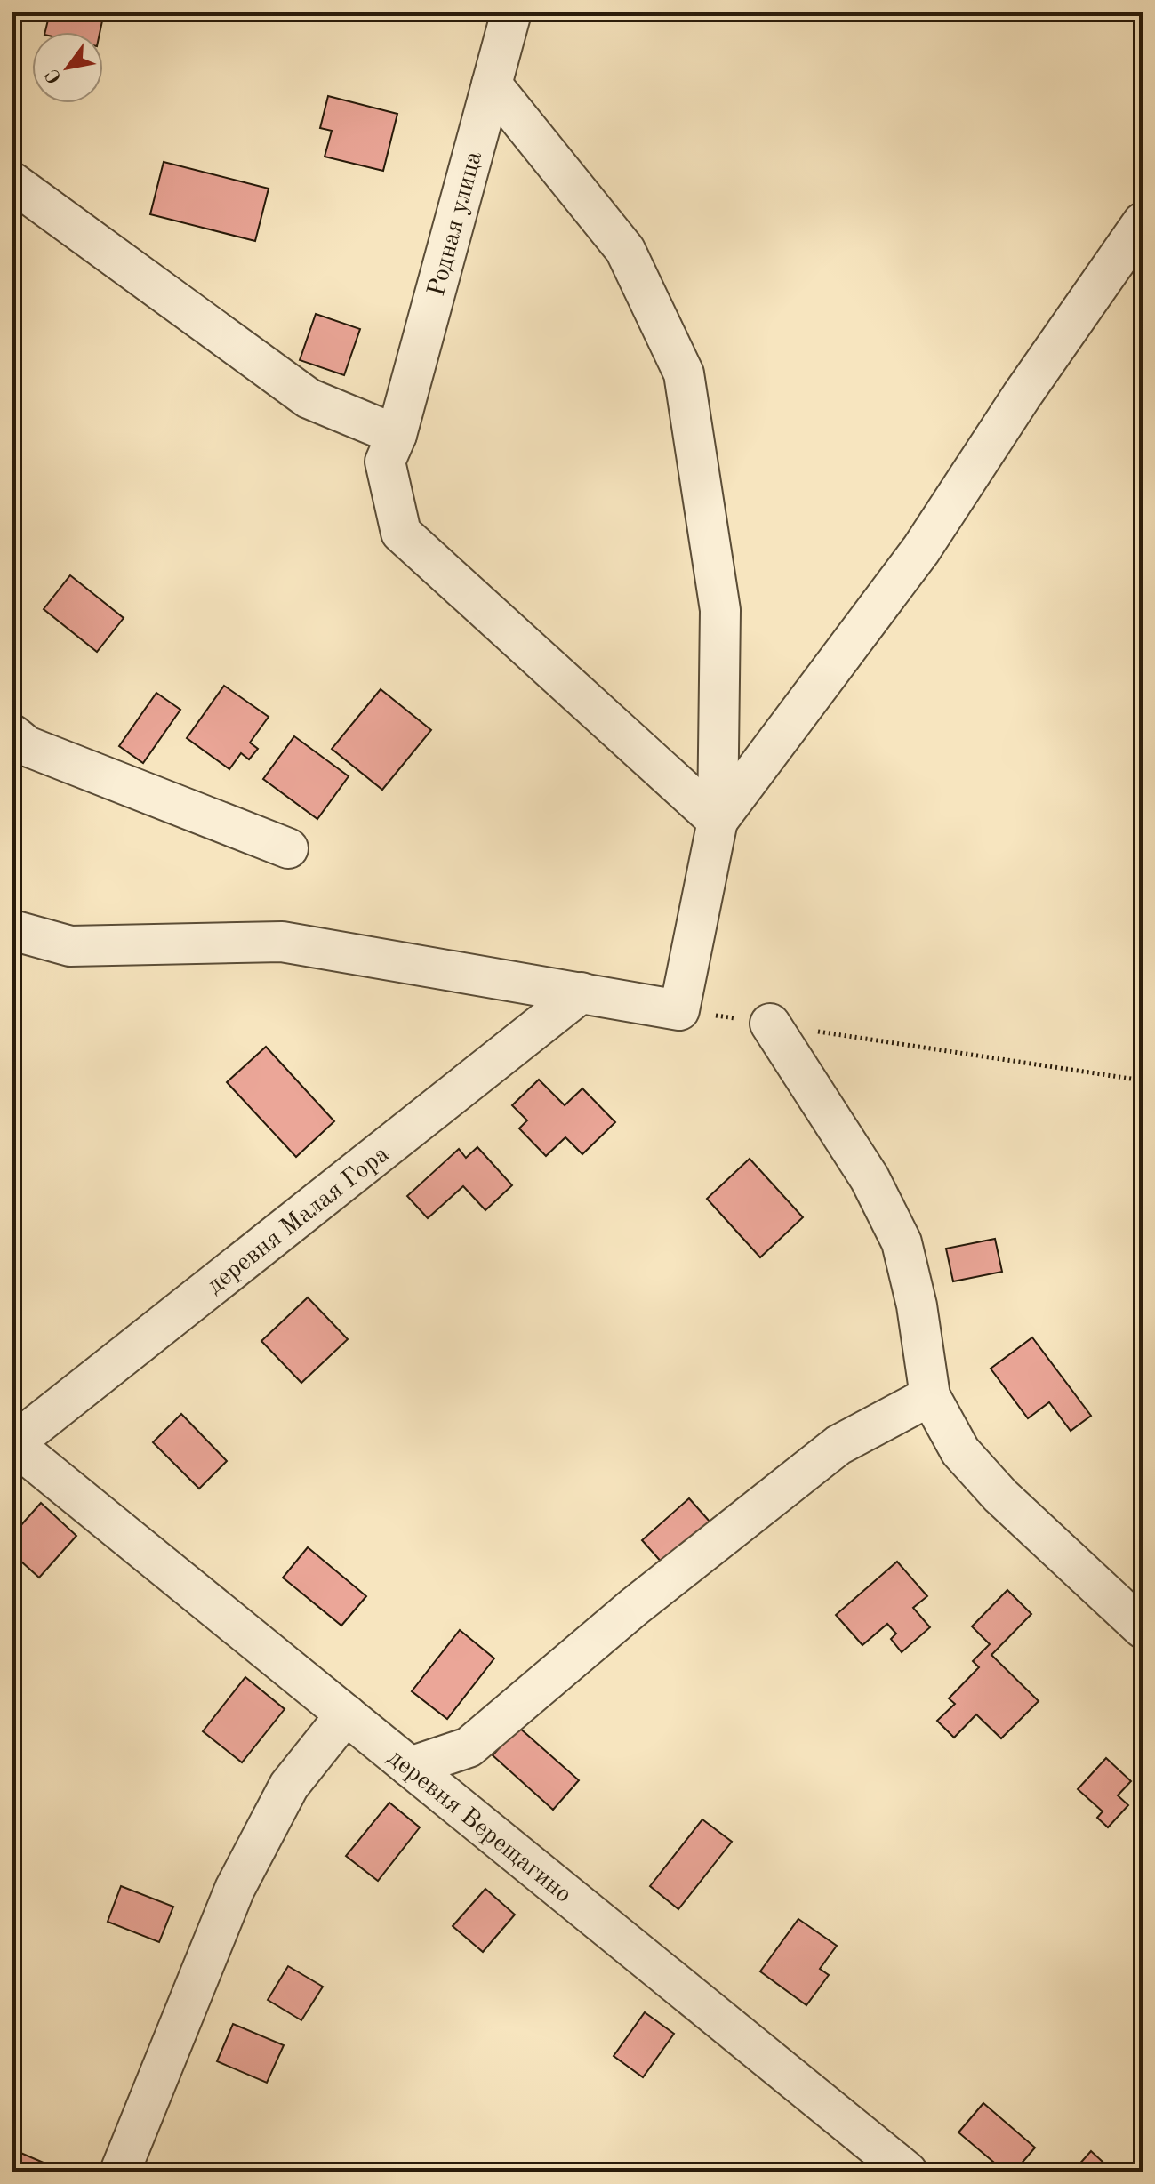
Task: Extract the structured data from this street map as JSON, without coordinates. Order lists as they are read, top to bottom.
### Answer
{
  "streets": {
    "street": ["Родная улица", "деревня Малая Гора", "деревня Верещагино"]
  },
  "crossings": [
    ["деревня Малая Гора", "деревня Верещагино"]
  ],
  "north": "bottom left"
}
